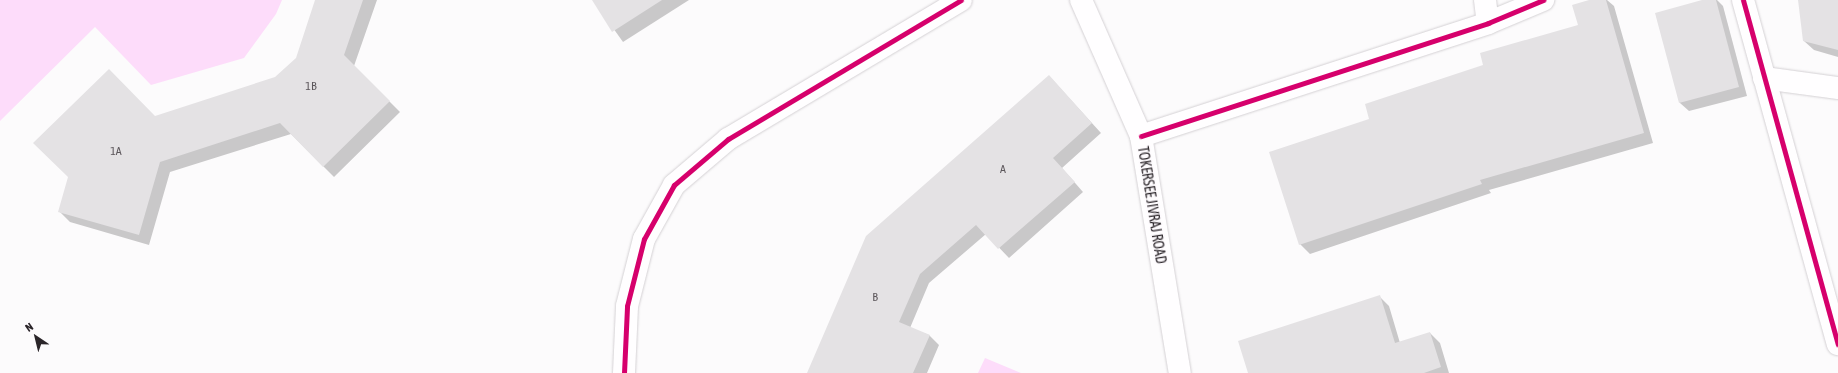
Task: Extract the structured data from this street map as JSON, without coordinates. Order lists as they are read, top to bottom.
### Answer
{
  "streets": {
    "street": ["TOKERSEE JIVRAJ ROAD"]
  },
  "house_numbers": [
    "1B",
    "1A",
    "A",
    "B"
  ],
  "north": "top left"
}
